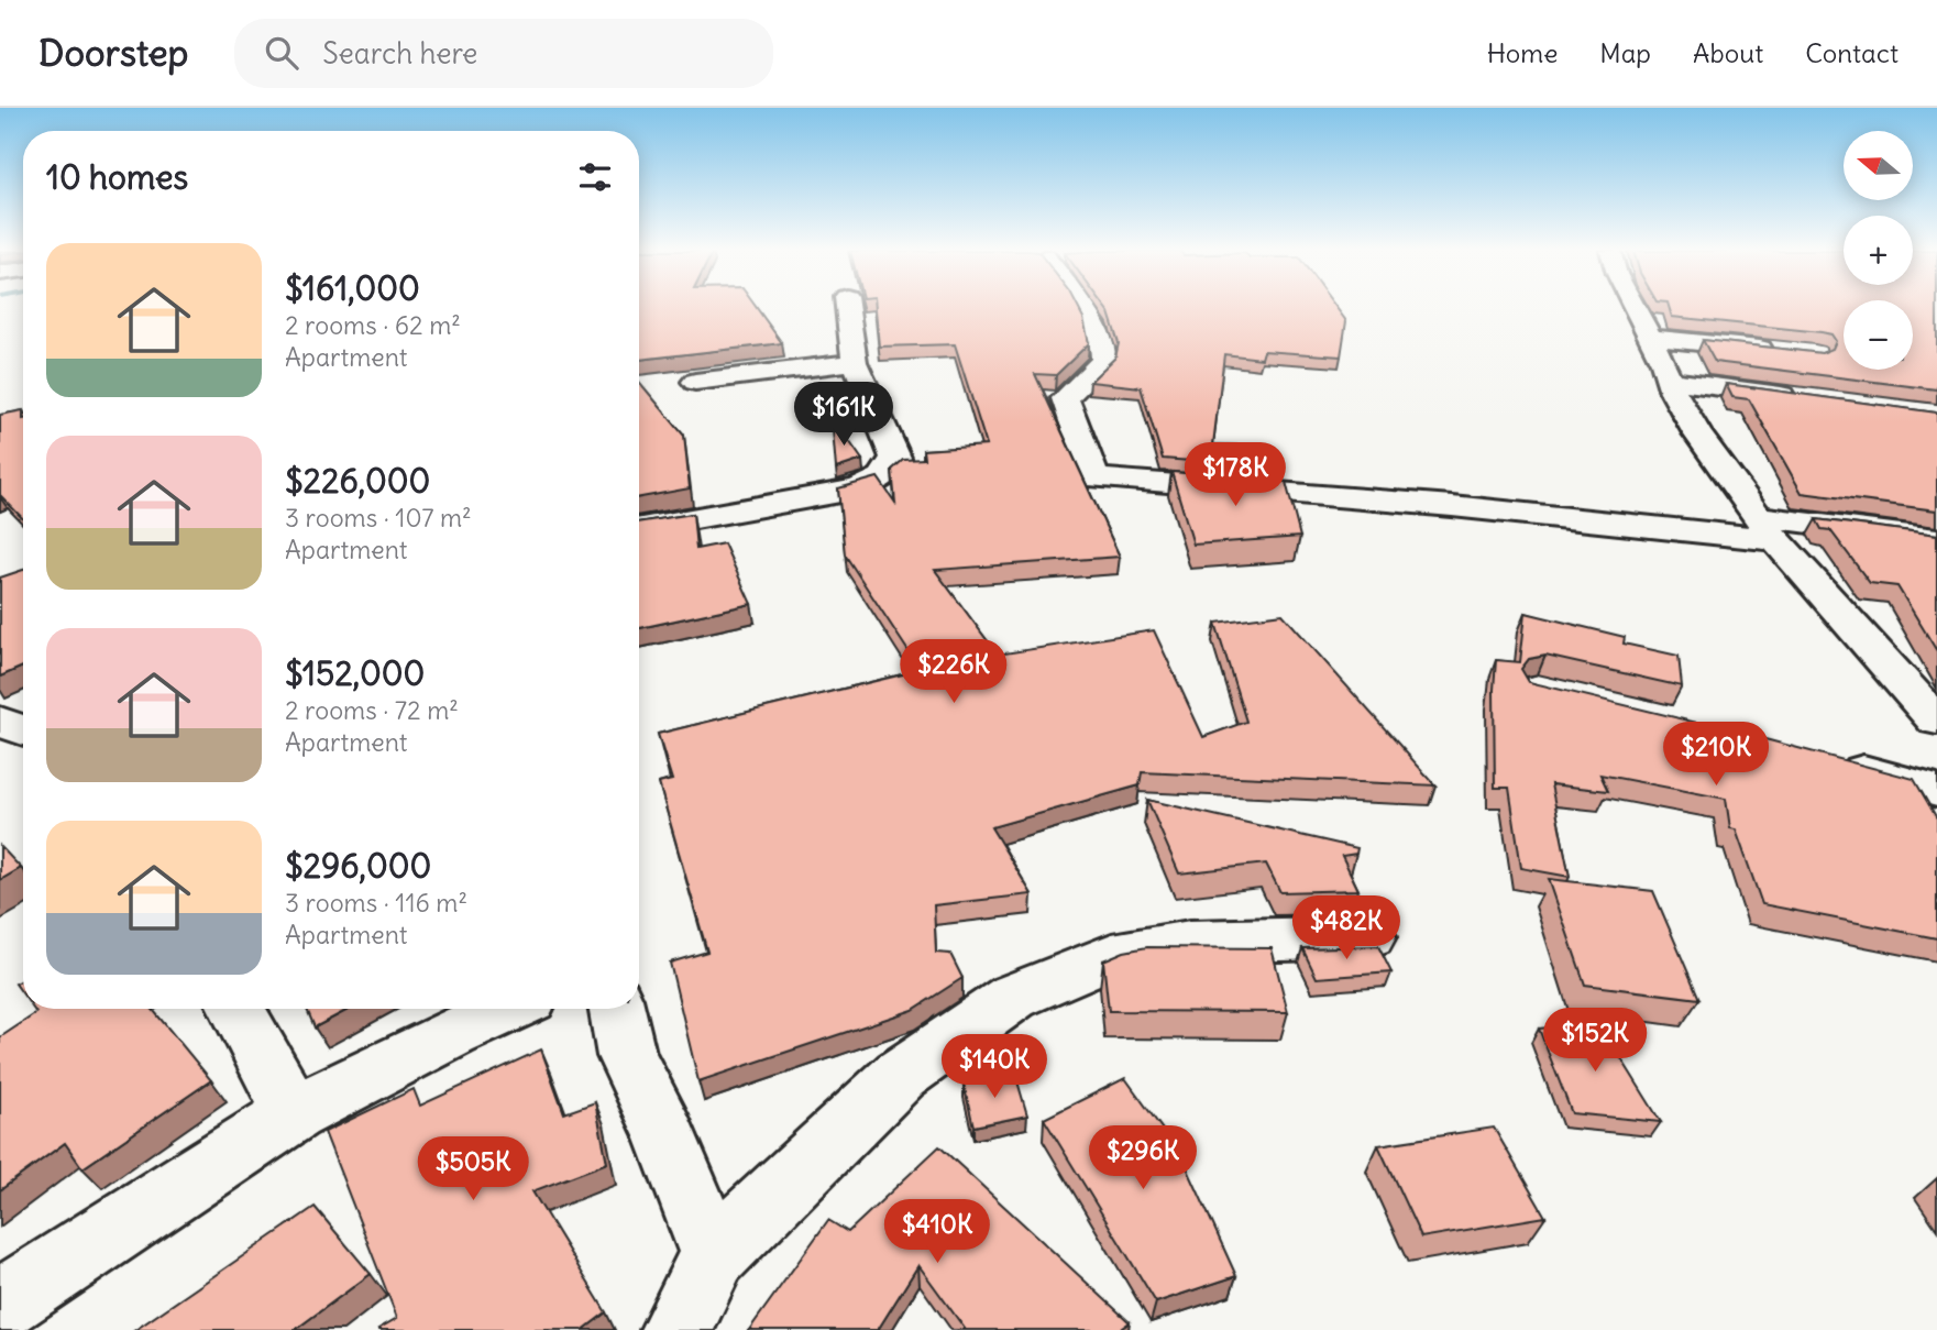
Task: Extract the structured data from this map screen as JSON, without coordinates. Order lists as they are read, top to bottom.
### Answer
{
  "north": "left",
  "page": {
    "header": "Doorstep",
    "search": "Search here",
    "nav": [
      "Home",
      "Map",
      "About",
      "Contact"
    ],
    "map_buttons": ["+", "−"],
    "heading": "10 homes",
    "list": [
      {
        "name": "$161,000",
        "note": "2 rooms · 62 m² · Apartment"
      },
      {
        "name": "$226,000",
        "note": "3 rooms · 107 m² · Apartment"
      },
      {
        "name": "$152,000",
        "note": "2 rooms · 72 m² · Apartment"
      },
      {
        "name": "$296,000",
        "note": "3 rooms · 116 m² · Apartment"
      }
    ],
    "price": [
      "$161K",
      "$178K",
      "$226K",
      "$210K",
      "$482K",
      "$152K",
      "$140K",
      "$296K",
      "$505K",
      "$410K"
    ]
  }
}
